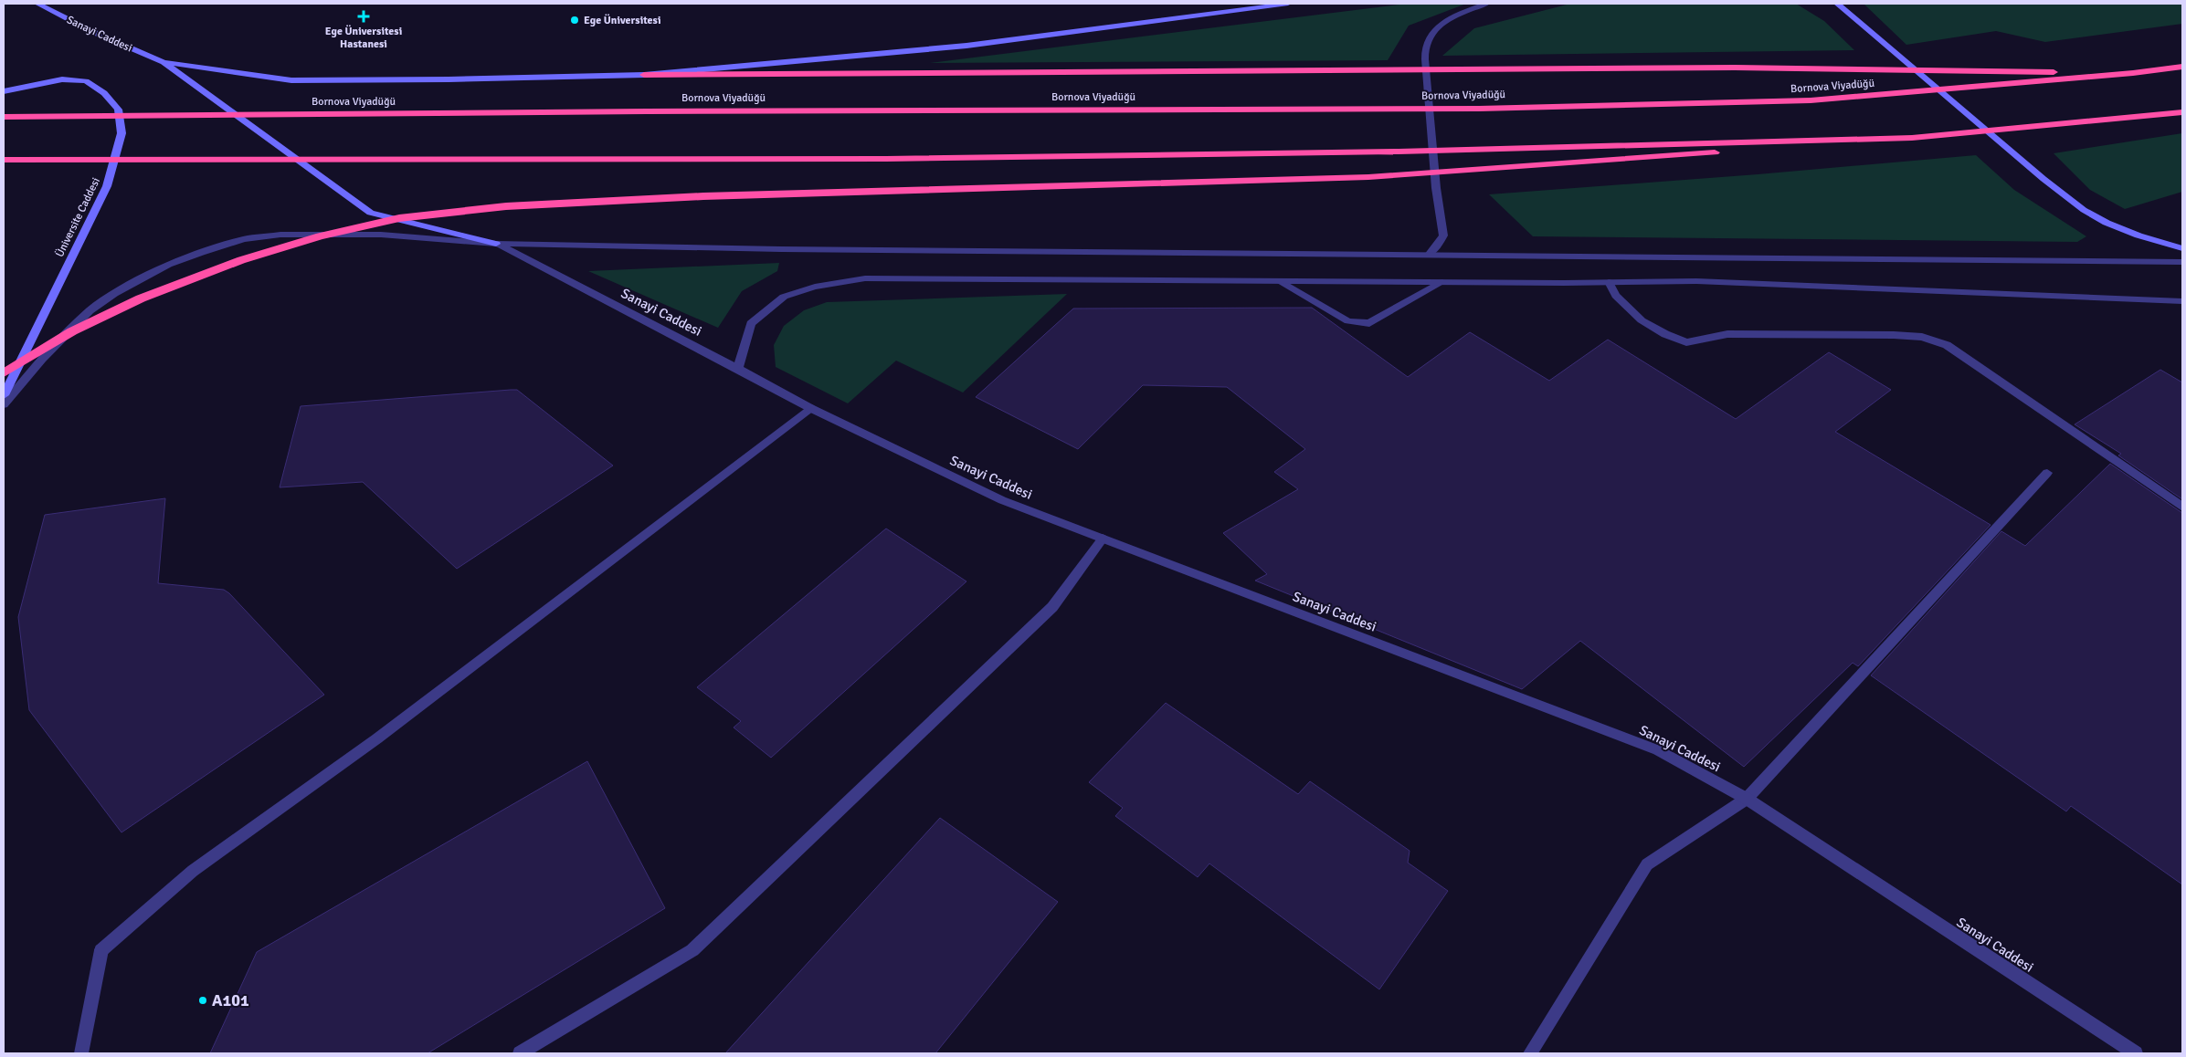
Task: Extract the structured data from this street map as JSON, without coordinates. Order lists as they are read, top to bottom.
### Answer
{
  "streets": {
    "highway": ["Bornova Viyadüğü"],
    "main road": ["Sanayi Caddesi", "Üniversite Caddesi"]
  },
  "places": {
    "health": ["Ege Üniversitesi Hastanesi"],
    "other": ["Ege Üniversitesi", "A101"]
  }
}
